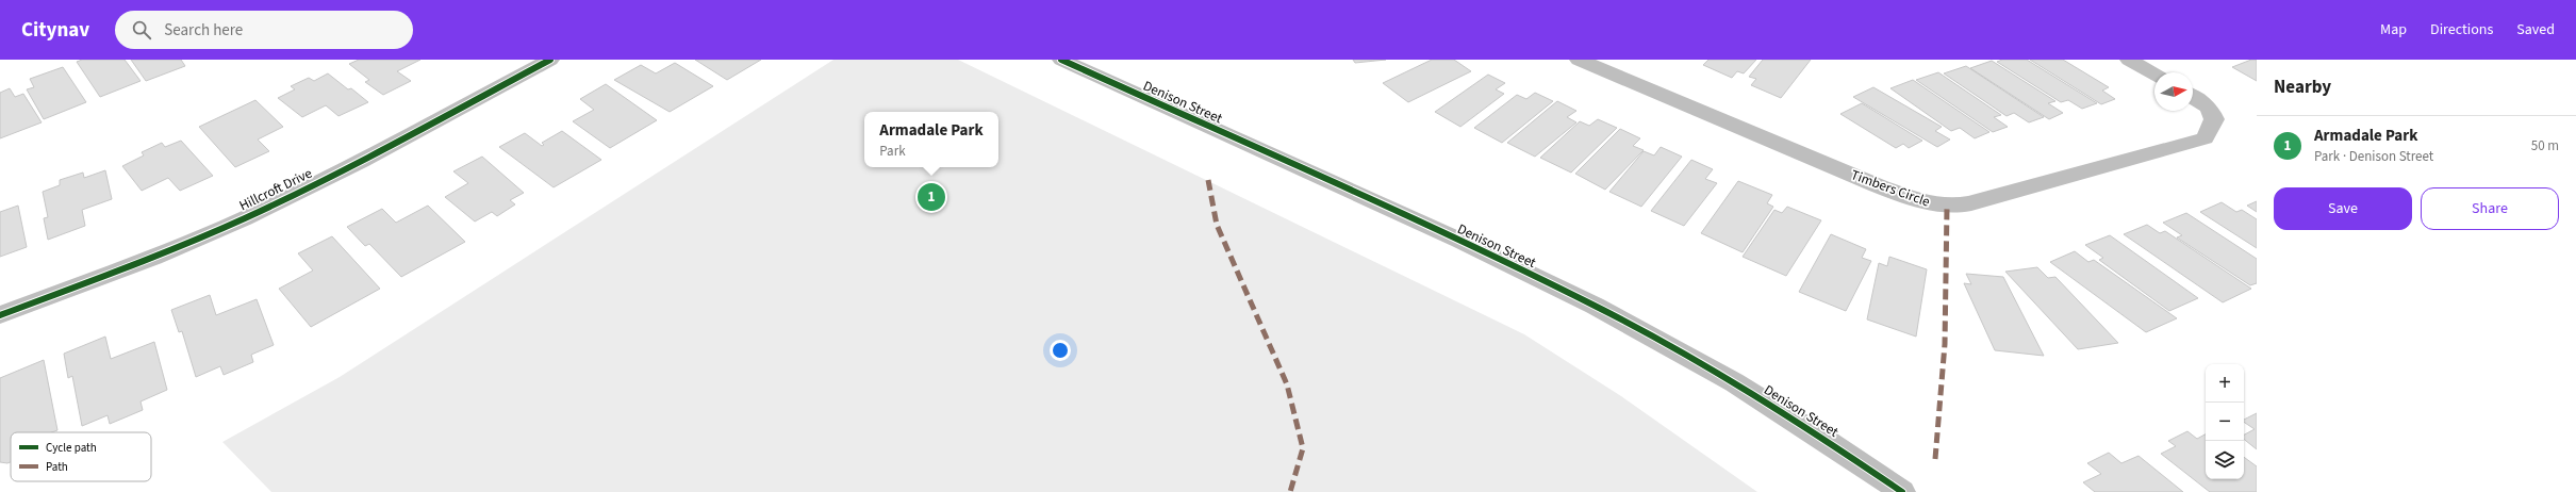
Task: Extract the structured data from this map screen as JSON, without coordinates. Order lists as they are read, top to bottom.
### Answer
{
  "streets": {
    "street": ["Denison Street", "Timbers Circle", "Hillcroft Drive"]
  },
  "legend": ["Cycle path", "Path"],
  "north": "right",
  "page": {
    "header": "Citynav",
    "search": "Search here",
    "nav": ["Map", "Directions", "Saved"],
    "heading": "Nearby",
    "popup": ["Armadale Park", "Park"],
    "list": [
      {
        "mark": "1",
        "name": "Armadale Park",
        "note": "Park · Denison Street",
        "value": "50 m"
      }
    ],
    "buttons": ["Save", "Share"],
    "pins": "1",
    "map_buttons": ["+", "−"]
  }
}
